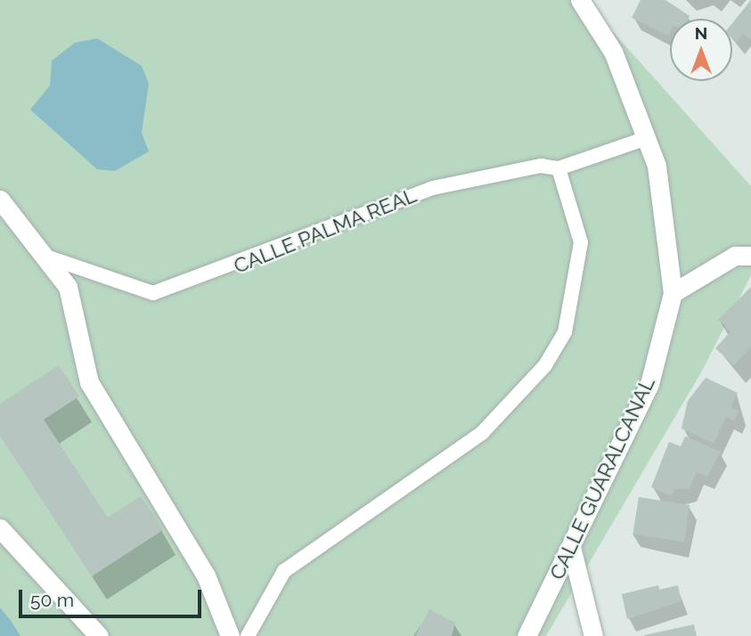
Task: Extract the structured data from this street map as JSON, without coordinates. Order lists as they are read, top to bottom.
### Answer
{
  "streets": {
    "street": ["CALLE GUARALCANAL"],
    "lane": ["CALLE PALMA REAL"]
  },
  "crossings": [
    ["CALLE PALMA REAL", "CALLE GUARALCANAL"]
  ],
  "scale_bar": "50 m",
  "north": "top"
}
